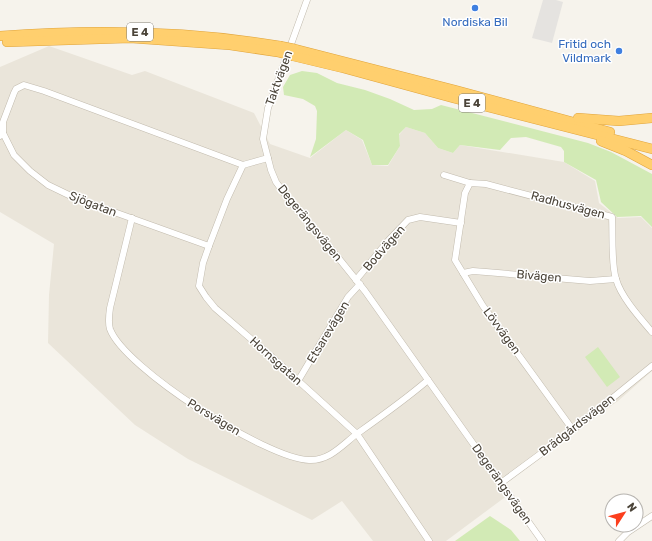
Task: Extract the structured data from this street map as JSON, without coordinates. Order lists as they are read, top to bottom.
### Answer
{
  "streets": {
    "highway": ["E 4"],
    "street": [
      "Taktvägen",
      "Sjögatan",
      "Radhusvägen",
      "Degerängsvägen",
      "Bodvägen",
      "Bivägen",
      "Lövvägen",
      "Etsarevägen",
      "Hornsgatan",
      "Porsvägen",
      "Brädgårdsvägen"
    ]
  },
  "crossings": [
    ["Taktvägen", "Degerängsvägen"],
    ["Sjögatan", "Hornsgatan"],
    ["Sjögatan", "Porsvägen"],
    ["Radhusvägen", "Bivägen"],
    ["Degerängsvägen", "Bodvägen"],
    ["Degerängsvägen", "Etsarevägen"],
    ["Degerängsvägen", "Porsvägen"],
    ["Degerängsvägen", "Brädgårdsvägen"],
    ["Bodvägen", "Lövvägen"],
    ["Bodvägen", "Etsarevägen"],
    ["Bivägen", "Lövvägen"],
    ["Lövvägen", "Brädgårdsvägen"],
    ["Etsarevägen", "Hornsgatan"],
    ["Hornsgatan", "Porsvägen"]
  ],
  "places": ["Nordiska Bil", "Fritid och Vildmark"],
  "north": "top right"
}
